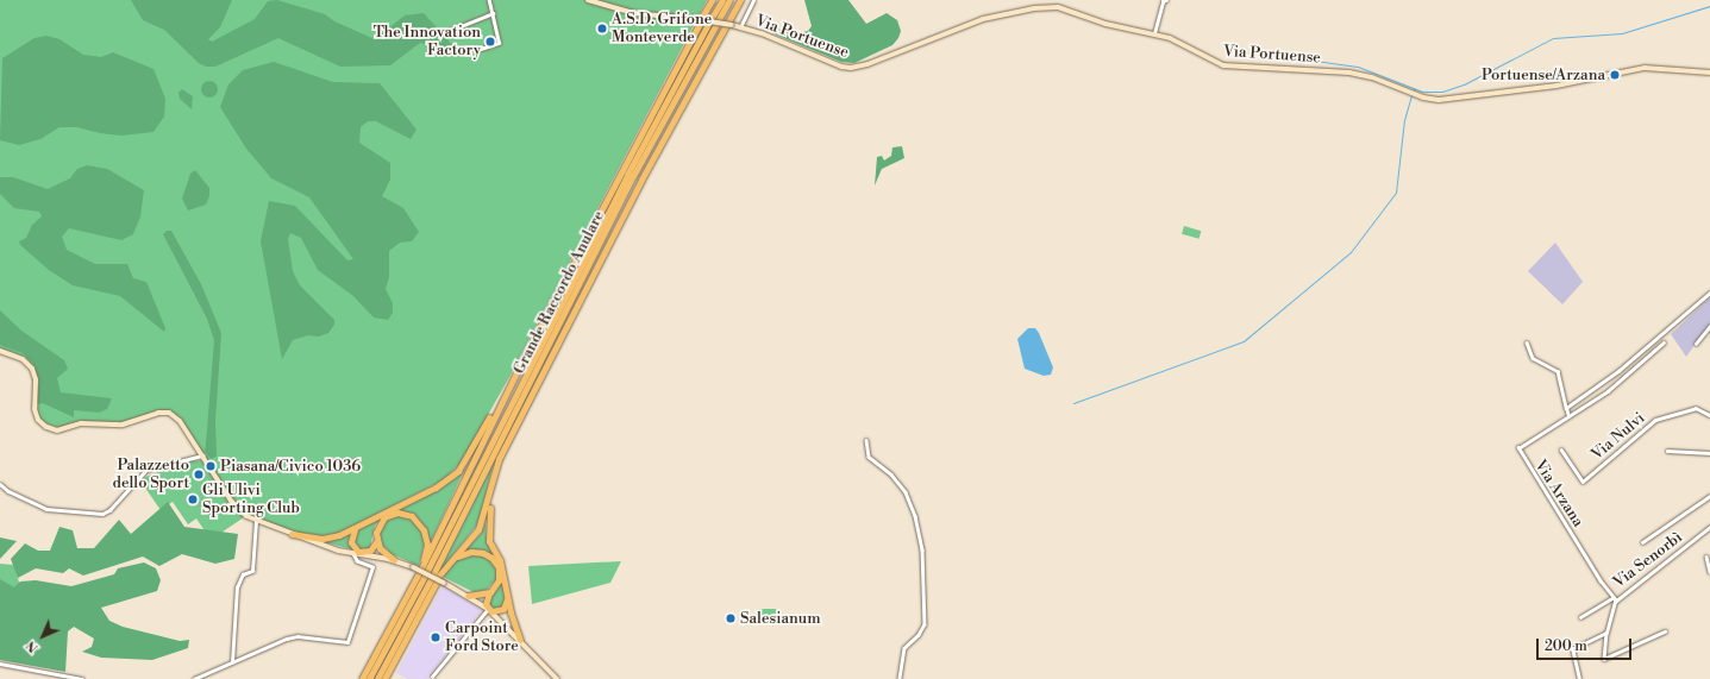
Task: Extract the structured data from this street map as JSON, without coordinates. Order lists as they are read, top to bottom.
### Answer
{
  "streets": {
    "highway": ["Grande Raccordo Anulare"],
    "main road": ["Via Portuense"],
    "street": ["Via Nulvi", "Via Arzana", "Via Senorbì"]
  },
  "crossings": [
    ["Via Portuense", "Grande Raccordo Anulare"],
    ["Via Arzana", "Via Senorbì"]
  ],
  "places": [
    "A.S.D. Grifone Monteverde",
    "The Innovation Factory",
    "Portuense/Arzana",
    "Piasana/Civico 1036",
    "Palazzetto dello Sport",
    "Gli Ulivi Sporting Club",
    "Salesianum",
    "Carpoint Ford Store"
  ],
  "scale_bar": "200 m",
  "north": "bottom left"
}
